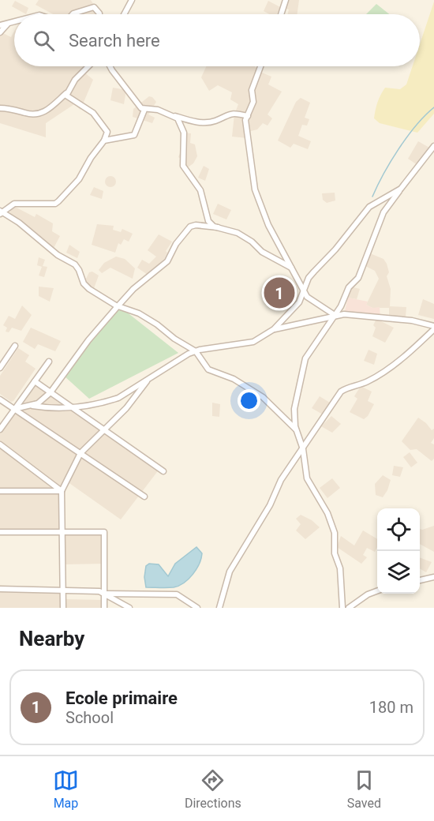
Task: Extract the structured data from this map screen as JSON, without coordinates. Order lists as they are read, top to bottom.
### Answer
{
  "page": {
    "search": "Search here",
    "pins": "1",
    "heading": "Nearby",
    "list": [
      {
        "mark": "1",
        "name": "Ecole primaire",
        "note": "School",
        "value": "180 m"
      }
    ],
    "nav": ["Map", "Directions", "Saved"]
  }
}
